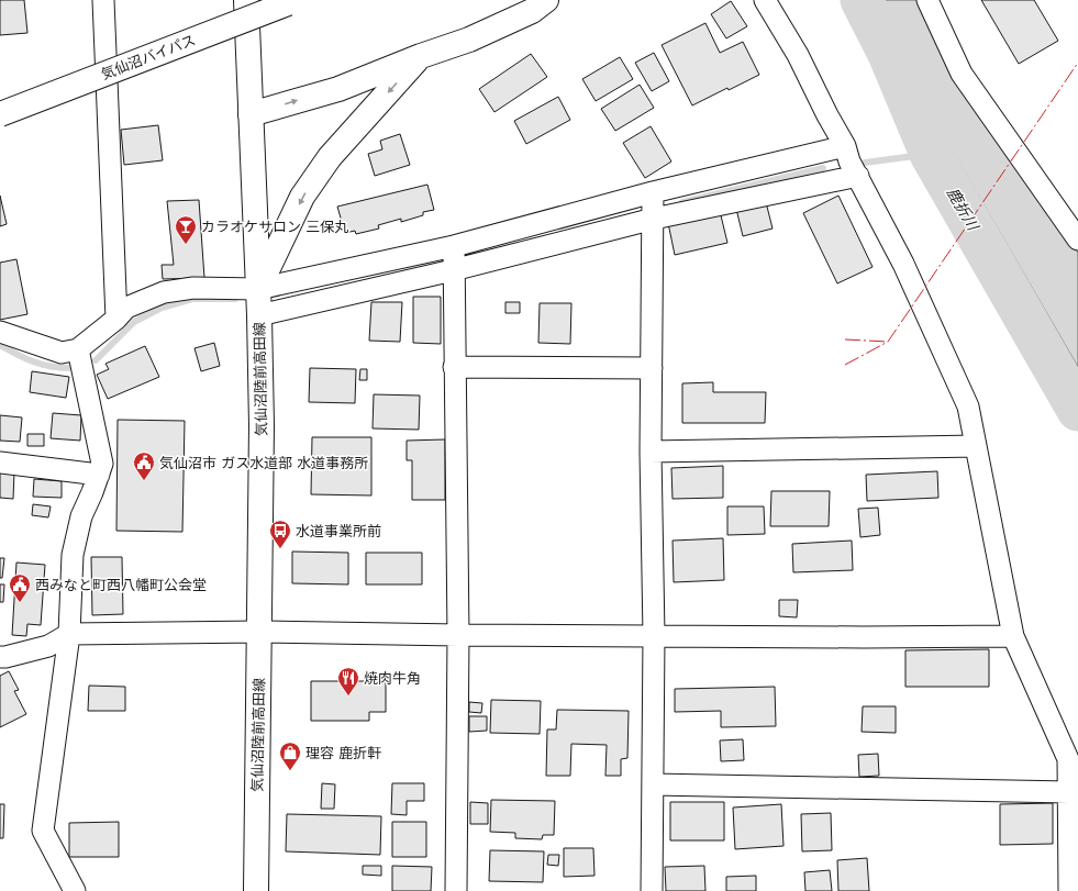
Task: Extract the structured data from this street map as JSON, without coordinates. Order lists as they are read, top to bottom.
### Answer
{
  "streets": {
    "main road": ["気仙沼バイパス", "気仙沼陸前高田線"]
  },
  "water": ["鹿折川"],
  "places": {
    "bar": ["カラオケサロン 三保丸"],
    "public building": ["気仙沼市 ガス水道部 水道事務所", "西みなと町西八幡町公会堂"],
    "bus stop": ["水道事業所前"],
    "restaurant": ["焼肉牛角"],
    "shop": ["理容 鹿折軒"]
  }
}
